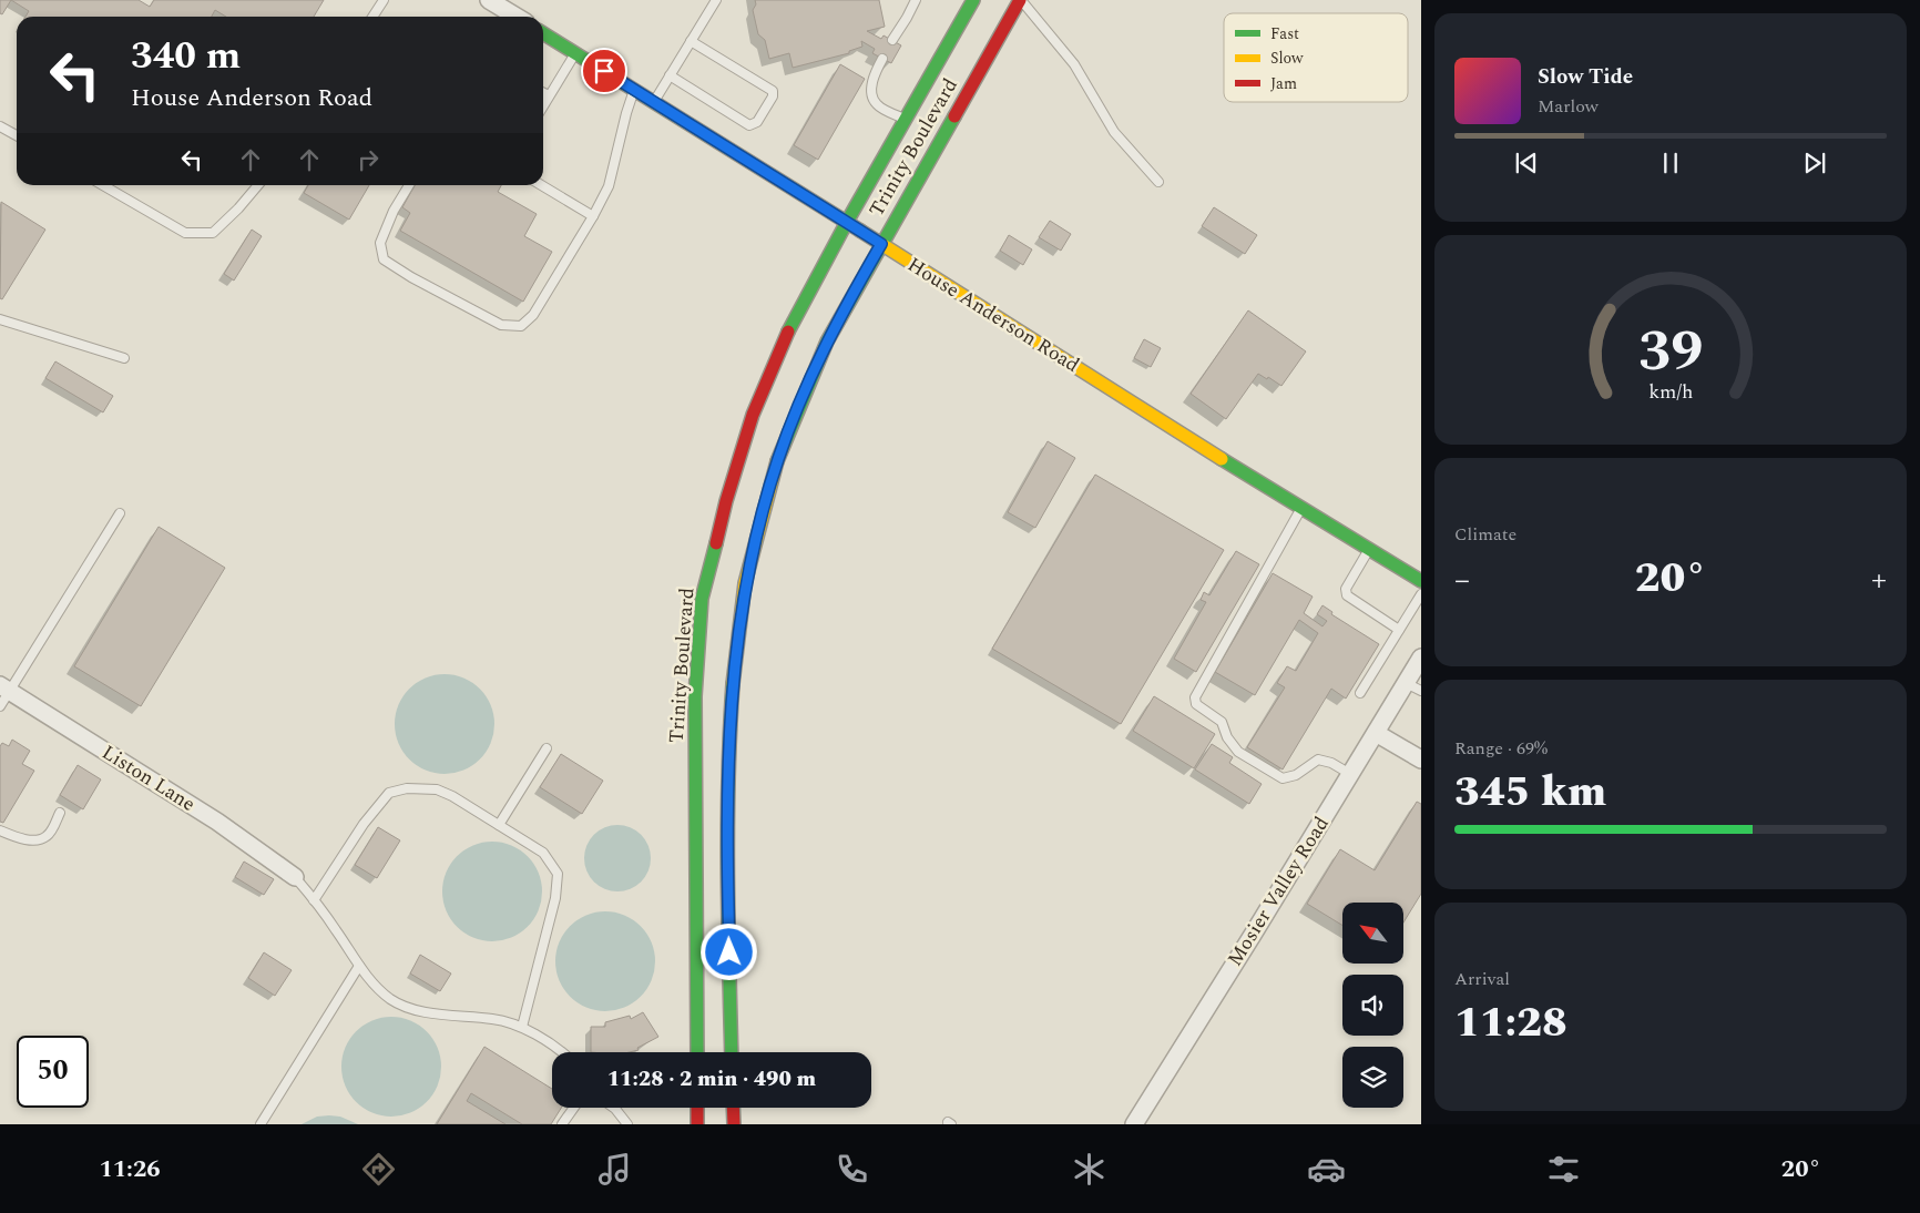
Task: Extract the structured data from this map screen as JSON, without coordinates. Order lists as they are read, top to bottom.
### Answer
{
  "streets": {
    "main road": ["Trinity Boulevard", "House Anderson Road"],
    "street": ["Liston Lane", "Mosier Valley Road"]
  },
  "crossings": [
    ["Trinity Boulevard", "House Anderson Road"]
  ],
  "legend": ["Fast", "Slow", "Jam"],
  "north": "top left",
  "page": {
    "turn": ["340 m", "House Anderson Road"],
    "song": ["Slow Tide", "Marlow"],
    "tile": [
      "Climate",
      ["Range · 69%", "345 km"],
      ["Arrival", "11:28"]
    ],
    "heat": ["−", "20°", "+"],
    "limit": "50",
    "trip": "11:28 · 2 min · 490 m",
    "tabs": ["11:26", "20°"],
    "gauge": ["39", "km/h"]
  }
}
